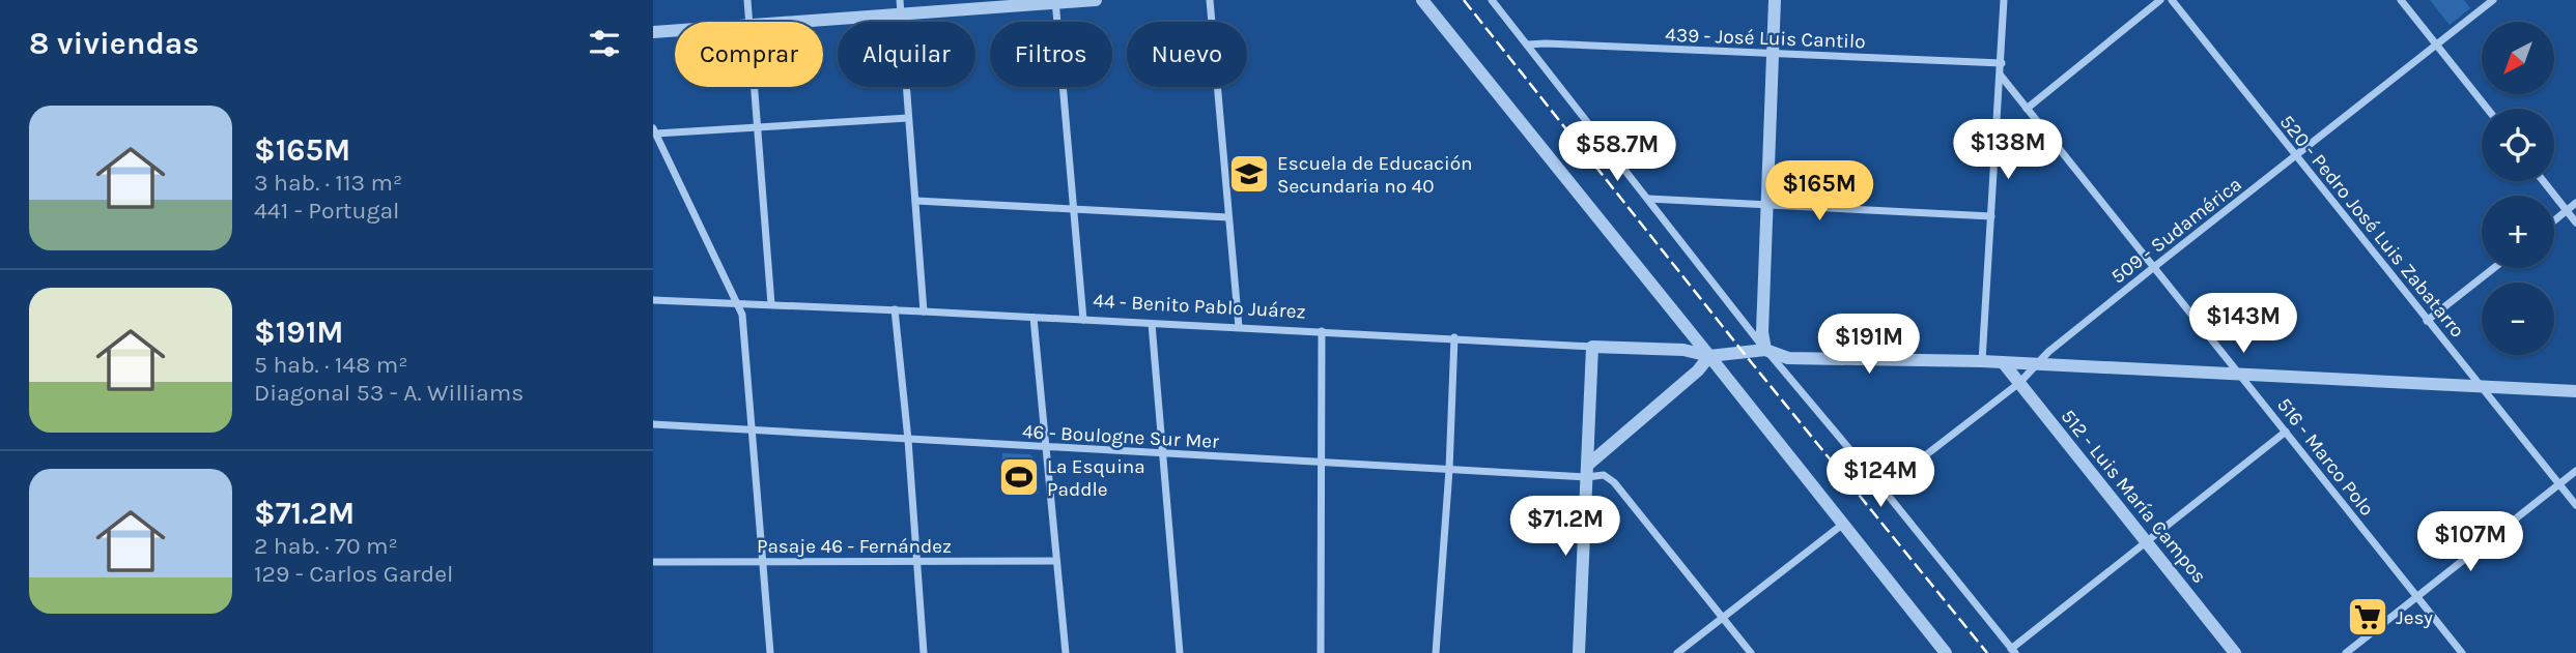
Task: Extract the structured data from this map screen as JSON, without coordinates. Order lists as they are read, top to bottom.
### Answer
{
  "streets": {
    "street": [
      "439 - José Luis Cantilo",
      "520 - Pedro José Luis Zabatarro",
      "509 - Sudamérica",
      "44 - Benito Pablo Juárez",
      "46 - Boulogne Sur Mer",
      "516 - Marco Polo",
      "512 - Luis María Campos",
      "Pasaje 46 - Fernández"
    ]
  },
  "crossings": [
    ["520 - Pedro José Luis Zabatarro", "509 - Sudamérica"],
    ["509 - Sudamérica", "516 - Marco Polo"],
    ["509 - Sudamérica", "512 - Luis María Campos"]
  ],
  "places": {
    "school or university": ["Escuela de Educación Secundaria nº 40"],
    "sports": ["La Esquina Paddle"],
    "supermarket": ["Jesy"]
  },
  "north": "bottom left",
  "page": {
    "heading": "8 viviendas",
    "map_buttons": ["+", "−"],
    "chip": [
      "Comprar",
      "Alquilar",
      "Filtros",
      "Nuevo"
    ],
    "list": [
      {
        "name": "$165M",
        "note": "3 hab. · 113 m² · 441 - Portugal"
      },
      {
        "name": "$191M",
        "note": "5 hab. · 148 m² · Diagonal 53 - A. Williams"
      },
      {
        "name": "$71.2M",
        "note": "2 hab. · 70 m² · 129 - Carlos Gardel"
      }
    ],
    "price": [
      "$138M",
      "$58.7M",
      "$165M",
      "$143M",
      "$191M",
      "$124M",
      "$71.2M",
      "$107M"
    ]
  }
}
